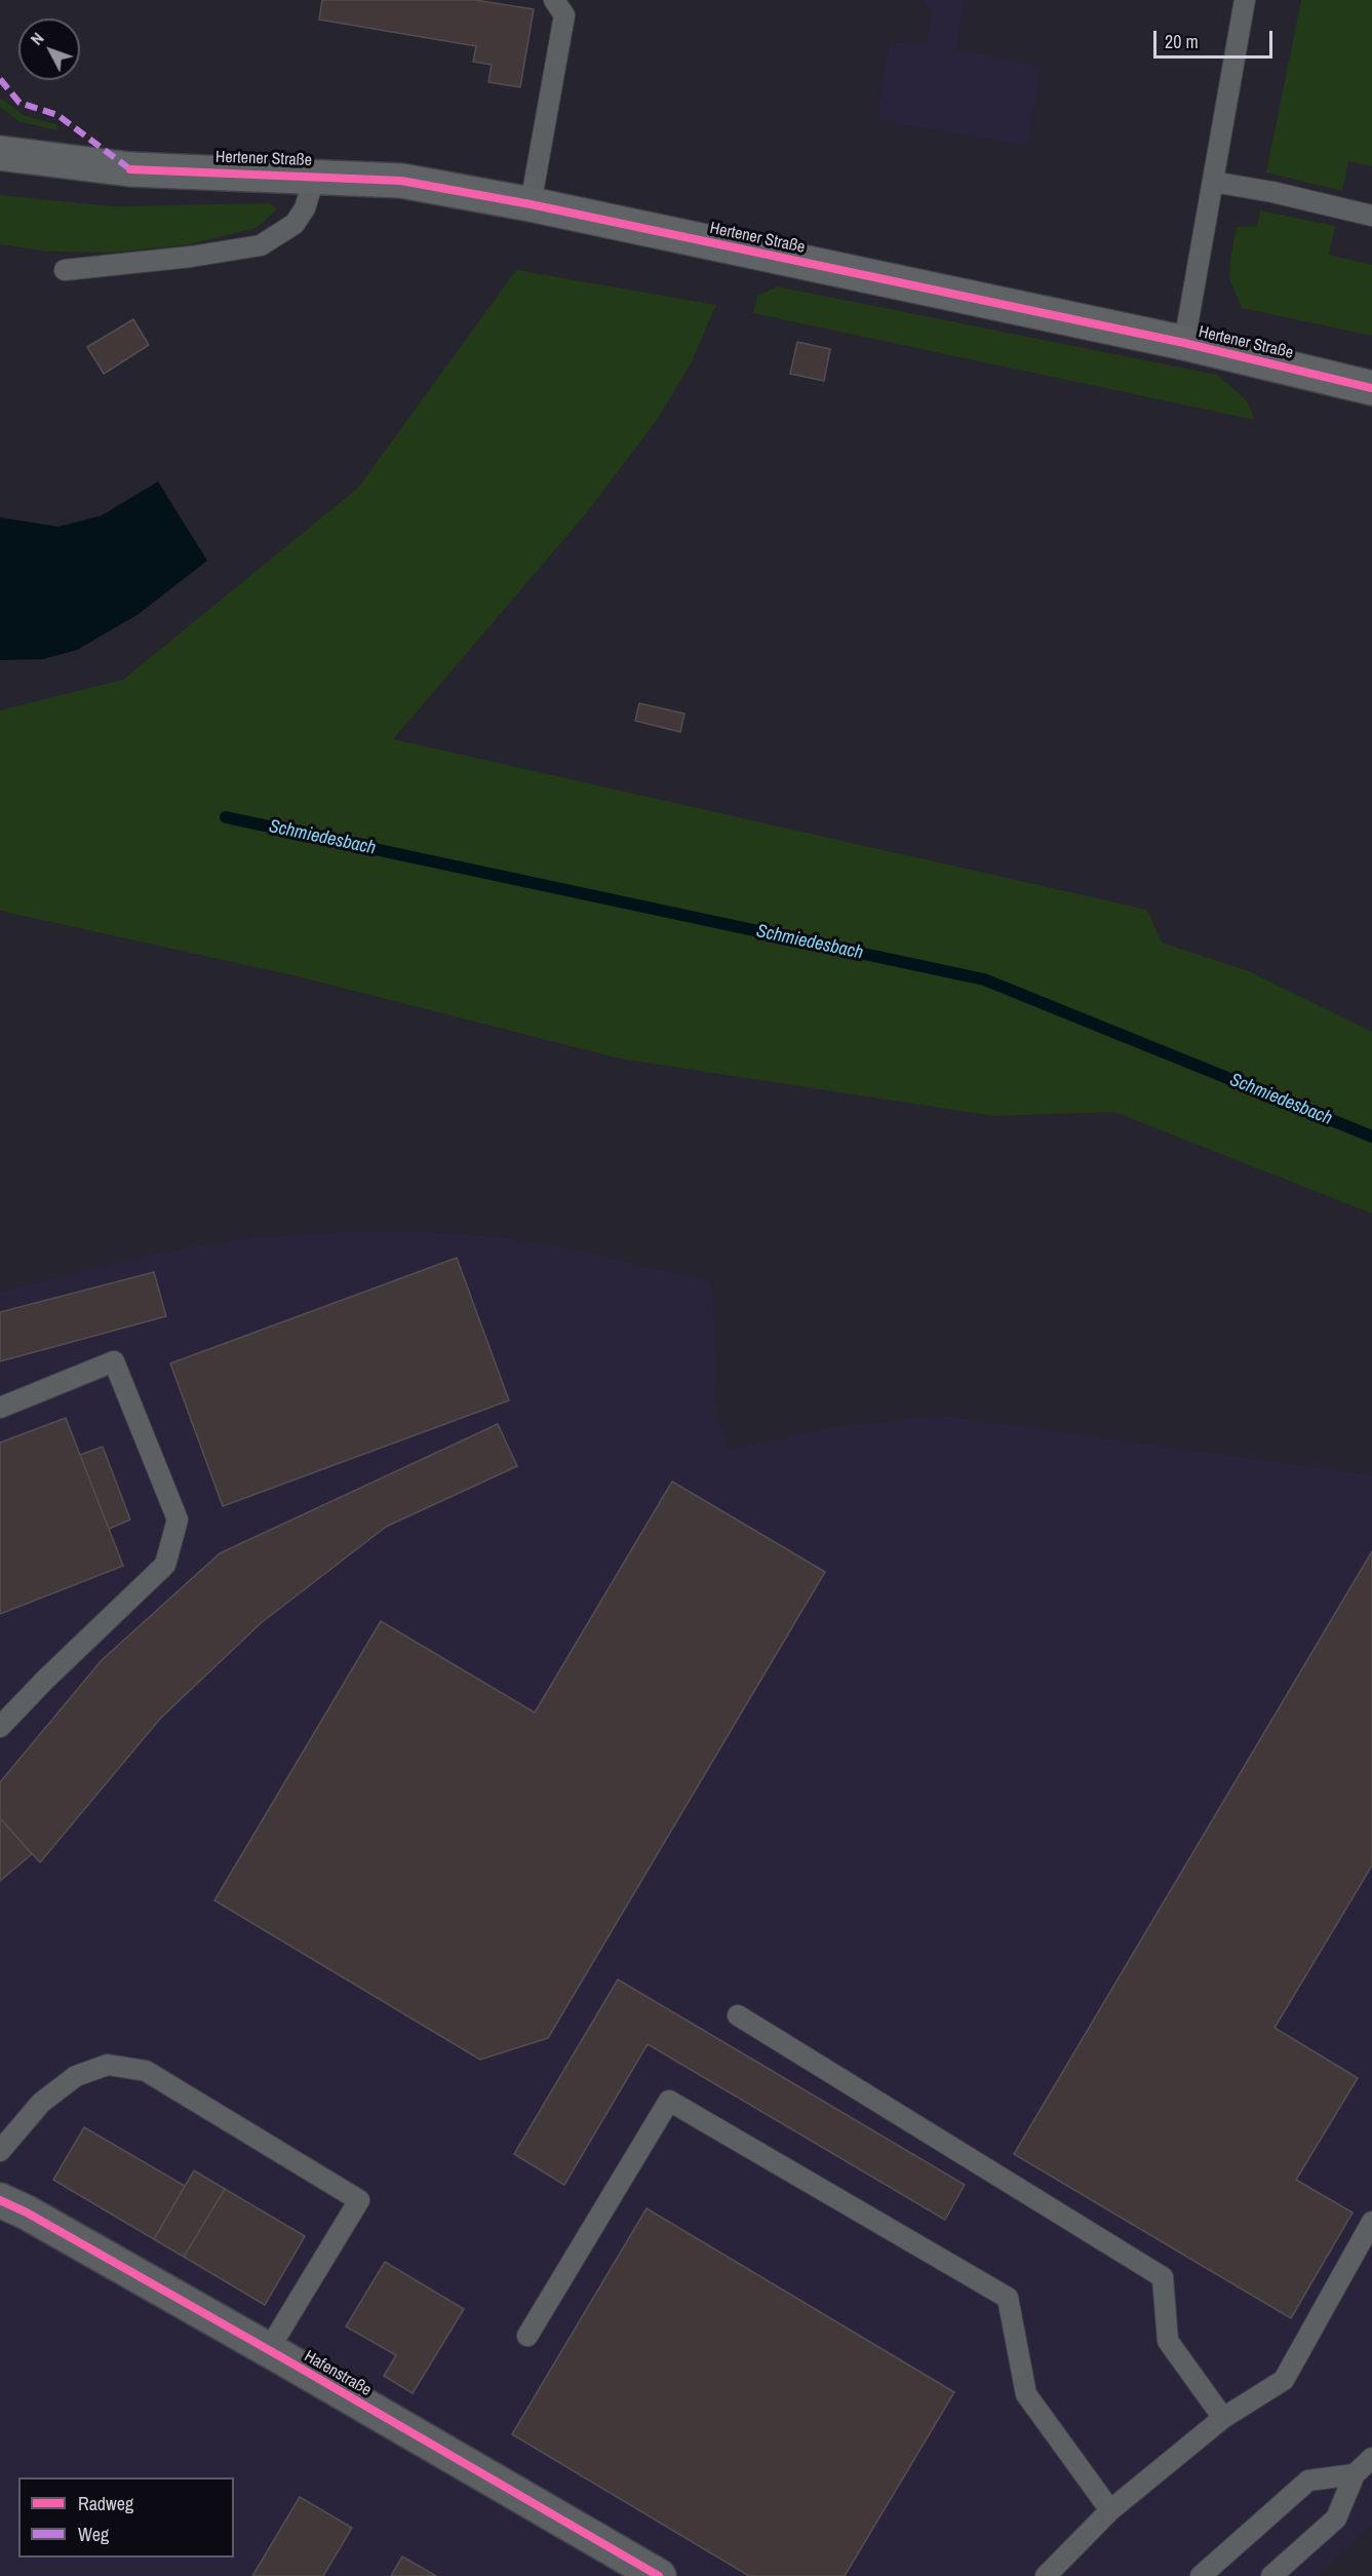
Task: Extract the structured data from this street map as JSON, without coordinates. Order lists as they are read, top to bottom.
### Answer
{
  "streets": {
    "main road": ["Hertener Straße"],
    "street": ["Hafenstraße"]
  },
  "water": ["Schmiedesbach"],
  "legend": ["Radweg", "Weg"],
  "scale_bar": "20 m",
  "north": "top left"
}
